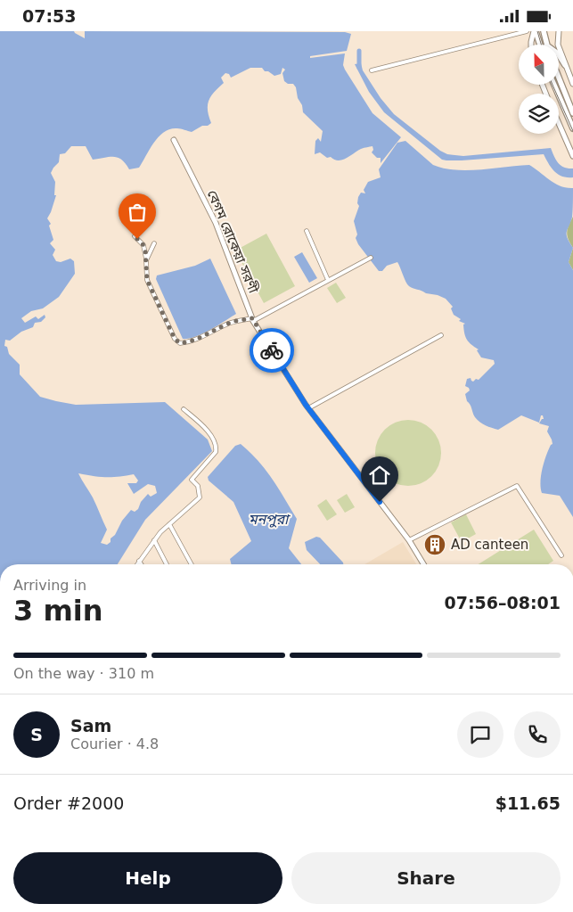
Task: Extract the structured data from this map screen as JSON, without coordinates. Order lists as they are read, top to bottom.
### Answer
{
  "streets": {
    "street": ["বেগম রোকেয়া সরণী"]
  },
  "water": ["মনপুরা"],
  "places": {
    "building": ["AD canteen"]
  },
  "north": "top",
  "page": {
    "status": "07:53",
    "heading": ["3 min", "Arriving in", "07:56–08:01"],
    "panel": [
      "Sam",
      "Courier · 4.8",
      "Order #2000",
      "$11.65"
    ],
    "bar": "On the way · 310 m",
    "round": "S",
    "buttons": ["Help", "Share"]
  }
}
